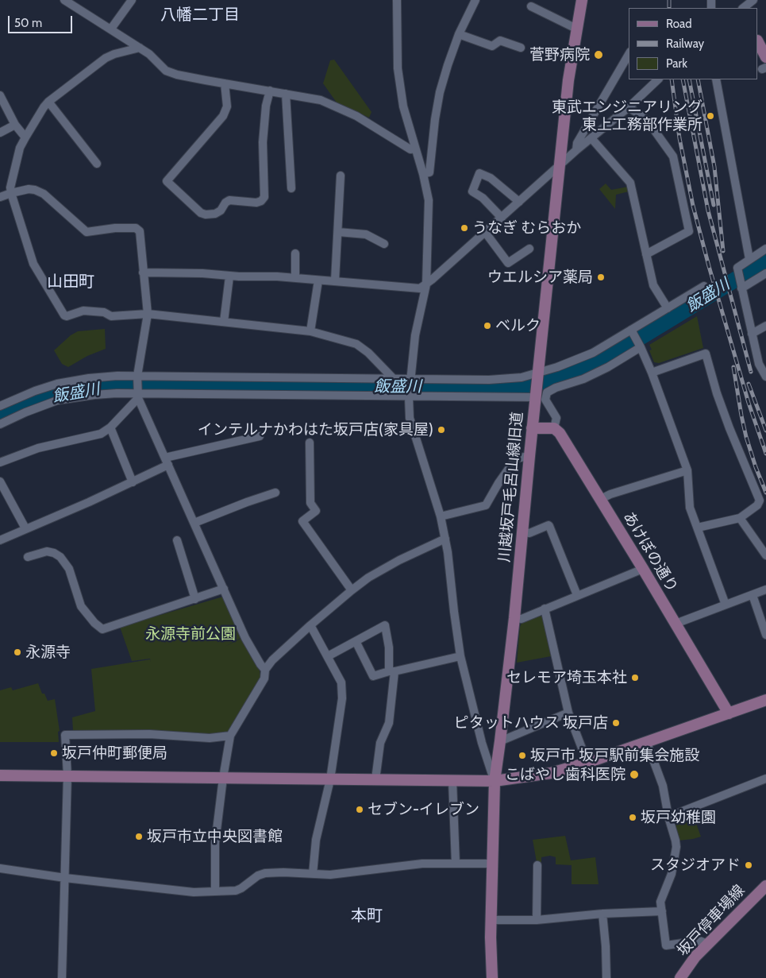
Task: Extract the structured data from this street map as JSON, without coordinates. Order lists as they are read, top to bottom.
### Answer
{
  "streets": {
    "street": ["川越坂戸毛呂山線旧道", "あけぼの通り", "坂戸停車場線"]
  },
  "districts": ["八幡二丁目", "山田町", "本町"],
  "water": ["飯盛川"],
  "parks": ["永源寺前公園"],
  "places": [
    "菅野病院",
    "東武エンジニアリング 東上工務部作業所",
    "うなぎ むらおか",
    "ウエルシア薬局",
    "ベルク",
    "インテルナかわはた坂戸店(家具屋)",
    "永源寺",
    "セレモア埼玉本社",
    "ピタットハウス 坂戸店",
    "坂戸仲町郵便局",
    "坂戸市 坂戸駅前集会施設",
    "こばやし歯科医院",
    "セブン-イレブン",
    "坂戸幼稚園",
    "坂戸市立中央図書館",
    "スタジオアド"
  ],
  "legend": ["Road", "Railway", "Park"],
  "scale_bar": "50 m"
}
